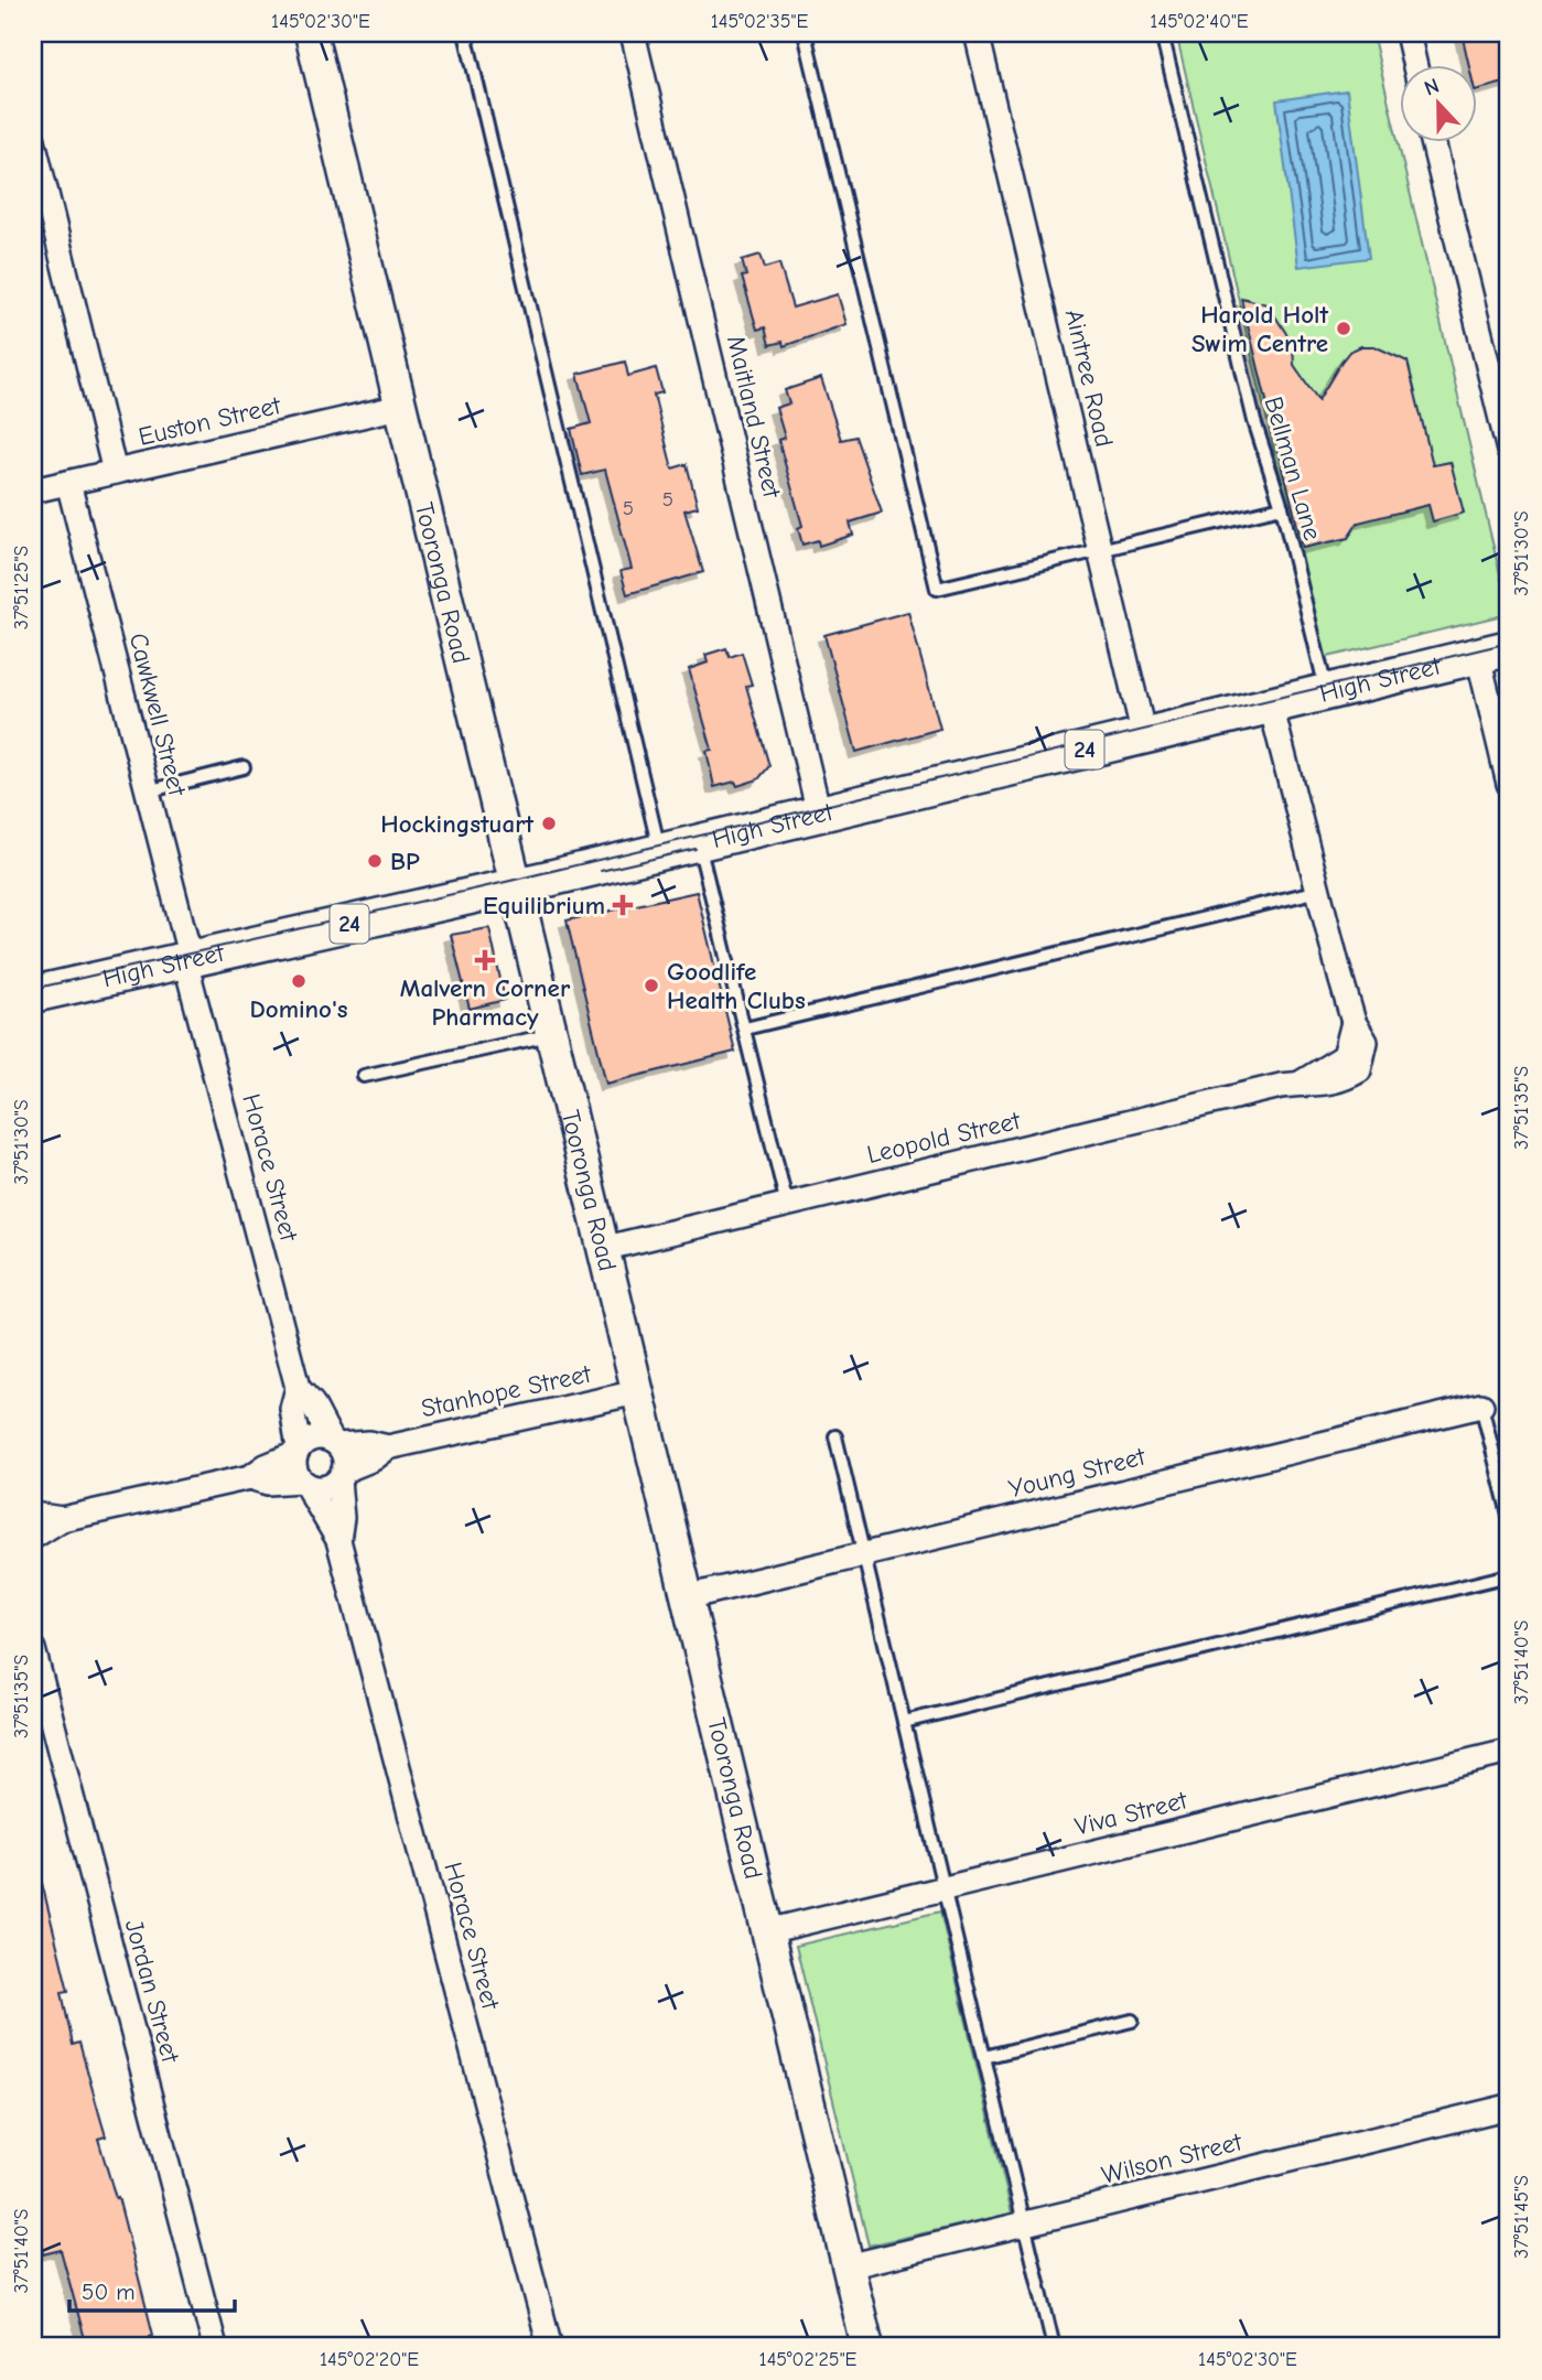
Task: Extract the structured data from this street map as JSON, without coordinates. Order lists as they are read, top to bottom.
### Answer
{
  "streets": {
    "main road": ["Tooronga Road", "High Street", "24"],
    "street": [
      "Aintree Road",
      "Maitland Street",
      "Euston Street",
      "Cawkwell Street",
      "Leopold Street",
      "Horace Street",
      "Stanhope Street",
      "Young Street",
      "Viva Street",
      "Jordan Street",
      "Wilson Street"
    ],
    "lane": ["Bellman Lane"]
  },
  "crossings": [
    ["Aintree Road", "High Street"],
    ["Maitland Street", "High Street"],
    ["Euston Street", "Tooronga Road"],
    ["Euston Street", "Cawkwell Street"],
    ["Bellman Lane", "High Street"],
    ["Tooronga Road", "High Street"],
    ["Tooronga Road", "Leopold Street"],
    ["Tooronga Road", "Stanhope Street"],
    ["Tooronga Road", "Young Street"],
    ["Tooronga Road", "Viva Street"],
    ["Tooronga Road", "Wilson Street"],
    ["High Street", "Cawkwell Street"],
    ["High Street", "Leopold Street"],
    ["High Street", "Horace Street"],
    ["Cawkwell Street", "Horace Street"],
    ["Horace Street", "Stanhope Street"]
  ],
  "places": {
    "other": [
      "Harold Holt Swim Centre",
      "Hockingstuart",
      "BP",
      "Domino's",
      "Goodlife Health Clubs"
    ],
    "health": ["Equilibrium", "Malvern Corner Pharmacy"]
  },
  "house_numbers": ["5", "5"],
  "scale_bar": "50 m",
  "north": "top",
  "coordinates": [
    "145°02'30\"E",
    "145°02'35\"E",
    "145°02'40\"E",
    "37°51'30\"S",
    "37°51'25\"S",
    "37°51'35\"S",
    "37°51'40\"S",
    "37°51'45\"S",
    "145°02'20\"E",
    "145°02'25\"E"
  ]
}
